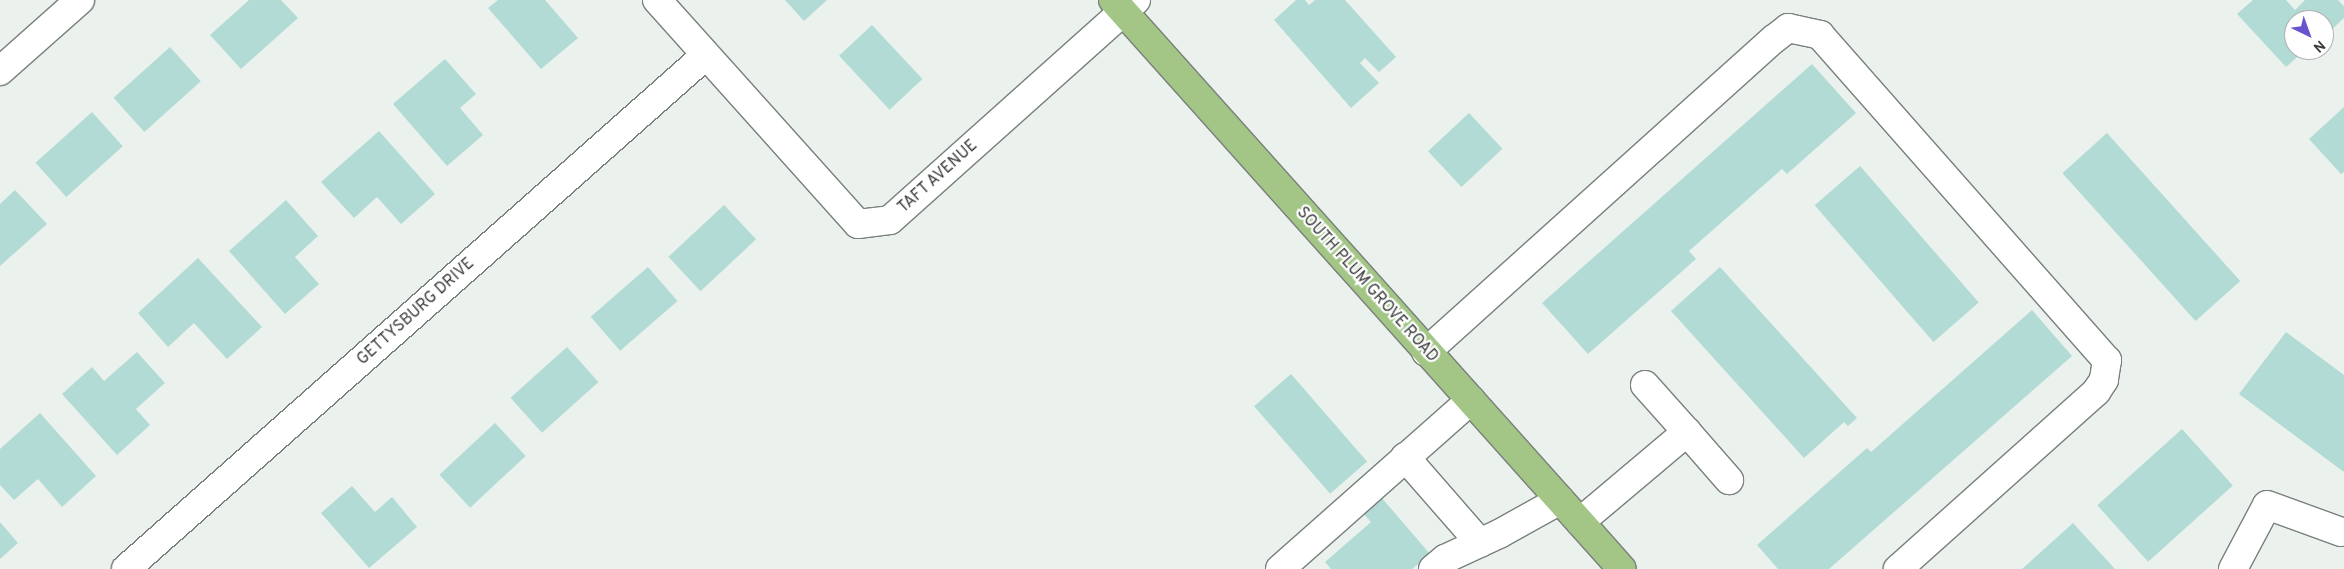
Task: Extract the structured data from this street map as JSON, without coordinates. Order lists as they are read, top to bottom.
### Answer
{
  "streets": {
    "main road": ["SOUTH PLUM GROVE ROAD"],
    "street": ["TAFT AVENUE", "GETTYSBURG DRIVE"]
  },
  "crossings": [
    ["TAFT AVENUE", "SOUTH PLUM GROVE ROAD"],
    ["TAFT AVENUE", "GETTYSBURG DRIVE"]
  ],
  "north": "bottom right"
}
